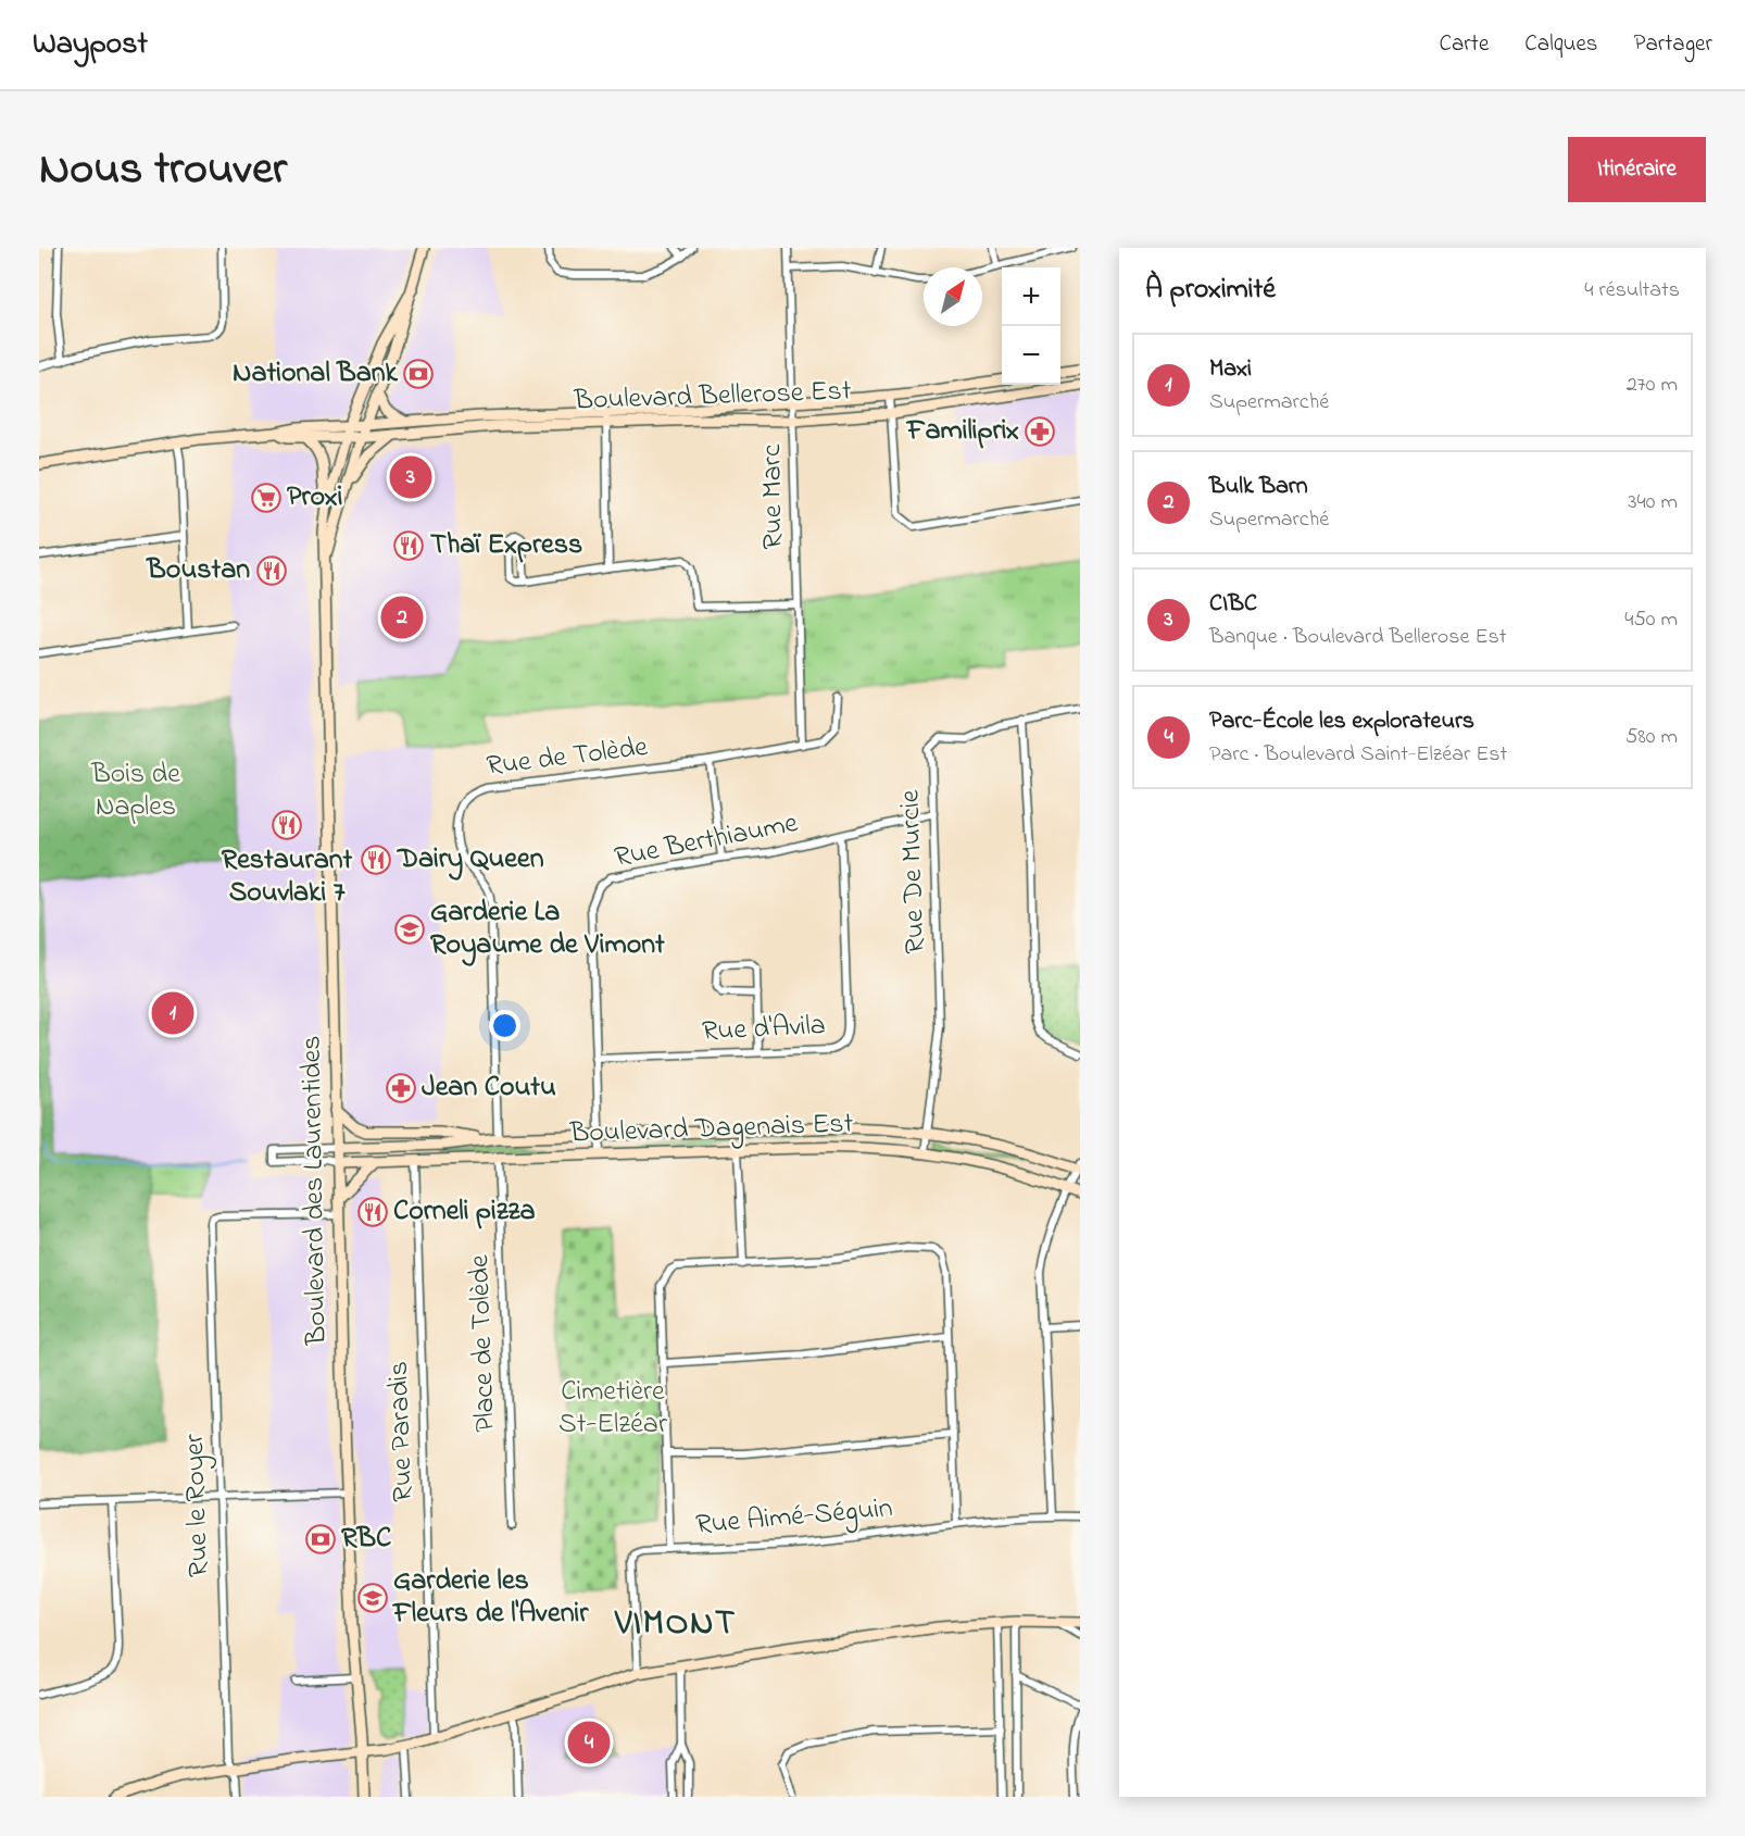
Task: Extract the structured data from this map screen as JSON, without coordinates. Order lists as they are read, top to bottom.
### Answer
{
  "streets": {
    "main road": ["Boulevard Bellerose Est", "Boulevard Dagenais Est", "Boulevard des Laurentides"],
    "street": [
      "Rue Marc",
      "Rue de Tolède",
      "Rue Berthiaume",
      "Rue De Murcie",
      "Rue d'Avila",
      "Place de Tolède",
      "Rue Paradis",
      "Rue le Royer",
      "Rue Aimé-Séguin"
    ]
  },
  "crossings": [
    ["Boulevard Bellerose Est", "Rue Marc"],
    ["Boulevard Bellerose Est", "Boulevard des Laurentides"],
    ["Rue Marc", "Rue de Tolède"],
    ["Rue de Tolède", "Boulevard Dagenais Est"],
    ["Rue Berthiaume", "Rue De Murcie"],
    ["Rue Berthiaume", "Rue d'Avila"],
    ["Rue Berthiaume", "Boulevard Dagenais Est"],
    ["Rue De Murcie", "Boulevard Dagenais Est"],
    ["Boulevard Dagenais Est", "Boulevard des Laurentides"],
    ["Boulevard Dagenais Est", "Place de Tolède"],
    ["Boulevard Dagenais Est", "Rue Paradis"],
    ["Boulevard des Laurentides", "Rue le Royer"]
  ],
  "districts": ["VIMONT"],
  "parks": ["Bois de Naples", "Cimetière St-Elzéar"],
  "places": {
    "bank": ["National Bank", "RBC"],
    "pharmacy": ["Familiprix", "Jean Coutu"],
    "supermarket": ["Proxi"],
    "restaurant": [
      "Thaï Express",
      "Boustan",
      "Restaurant Souvlaki 7",
      "Dairy Queen",
      "Corneli pizza"
    ],
    "school or university": ["Garderie La Royaume de Vimont", "Garderie les Fleurs de l'Avenir"]
  },
  "north": "top right",
  "page": {
    "header": "Waypost",
    "nav": ["Carte", "Calques", "Partager"],
    "title": "Nous trouver",
    "buttons": "Itinéraire",
    "heading": ["À proximité", "4 résultats"],
    "map_buttons": ["+", "−"],
    "list": [
      {
        "mark": "1",
        "name": "Maxi",
        "note": "Supermarché",
        "value": "270 m"
      },
      {
        "mark": "2",
        "name": "Bulk Barn",
        "note": "Supermarché",
        "value": "340 m"
      },
      {
        "mark": "3",
        "name": "CIBC",
        "note": "Banque · Boulevard Bellerose Est",
        "value": "450 m"
      },
      {
        "mark": "4",
        "name": "Parc-École les explorateurs",
        "note": "Parc · Boulevard Saint-Elzéar Est",
        "value": "580 m"
      }
    ],
    "pins": [
      "3",
      "2",
      "1",
      "4"
    ]
  }
}
